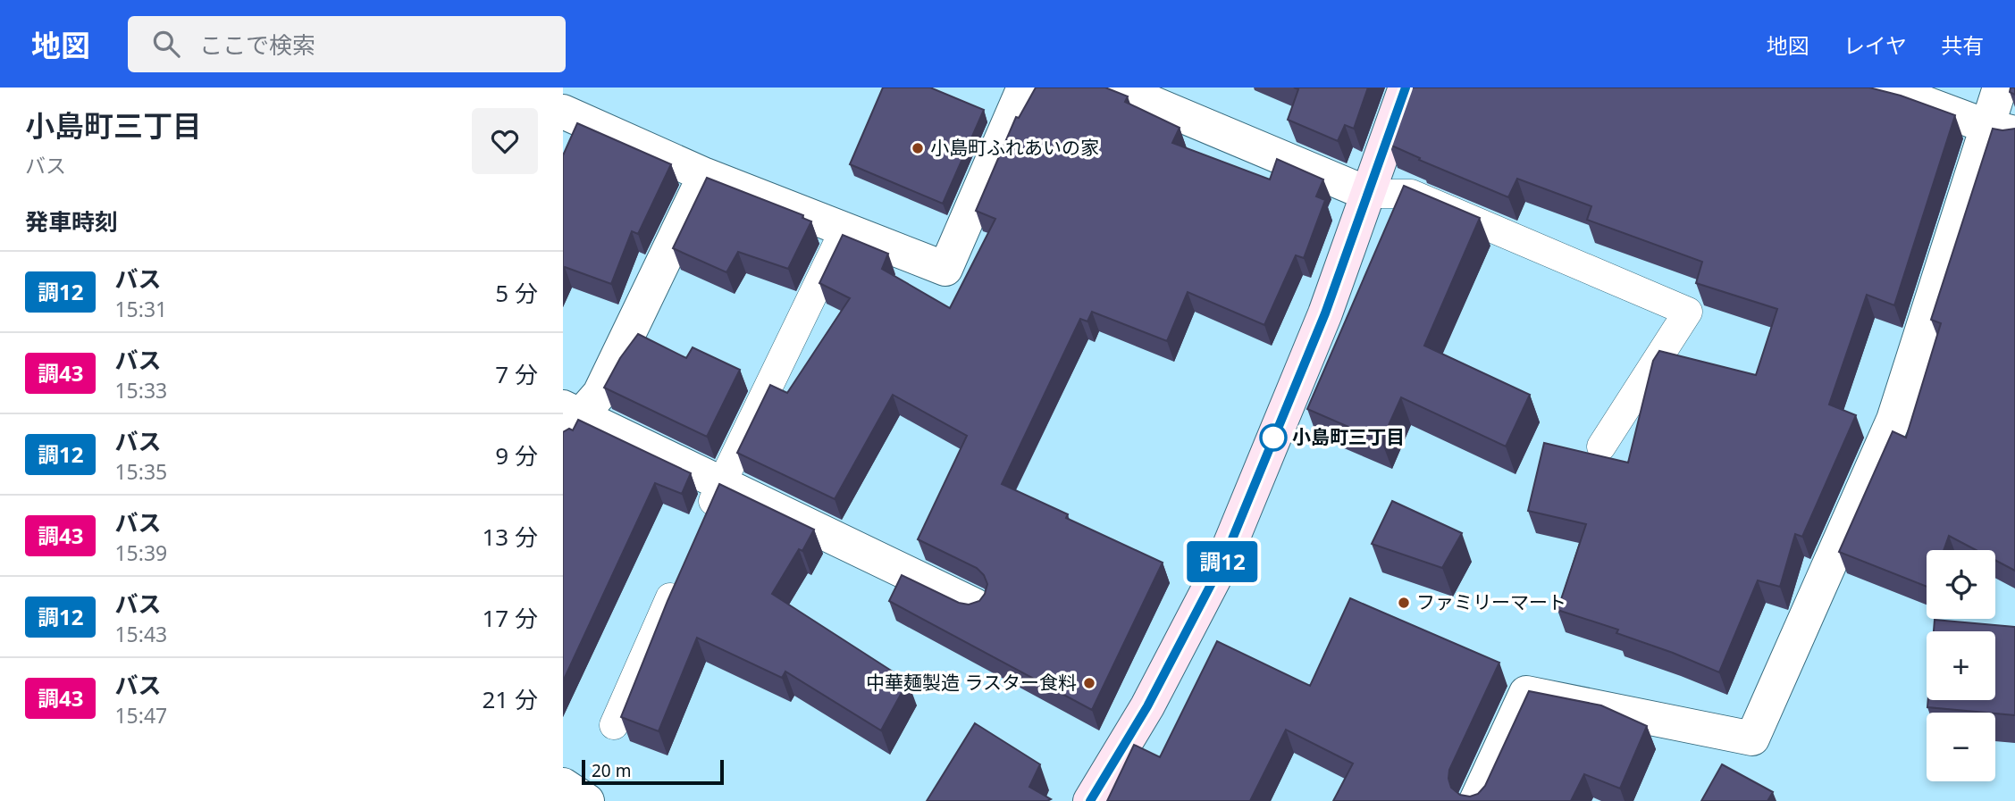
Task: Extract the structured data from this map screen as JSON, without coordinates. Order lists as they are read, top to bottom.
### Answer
{
  "places": [
    "小島町ふれあいの家",
    "小島町三丁目",
    "ファミリーマート",
    "中華麺製造 ラスター食料"
  ],
  "lines": ["bus line 調12"],
  "scale_bar": "20 m",
  "page": {
    "header": "地図",
    "search": "ここで検索",
    "nav": ["地図", "レイヤ", "共有"],
    "heading": [
      ["小島町三丁目", "バス"],
      "発車時刻"
    ],
    "on_map": "調12",
    "list": [
      {
        "mark": "調12",
        "name": "バス",
        "note": "15:31",
        "value": "5 分"
      },
      {
        "mark": "調43",
        "name": "バス",
        "note": "15:33",
        "value": "7 分"
      },
      {
        "mark": "調12",
        "name": "バス",
        "note": "15:35",
        "value": "9 分"
      },
      {
        "mark": "調43",
        "name": "バス",
        "note": "15:39",
        "value": "13 分"
      },
      {
        "mark": "調12",
        "name": "バス",
        "note": "15:43",
        "value": "17 分"
      },
      {
        "mark": "調43",
        "name": "バス",
        "note": "15:47",
        "value": "21 分"
      }
    ],
    "map_buttons": ["+", "−"],
    "scale": "20 m"
  }
}
